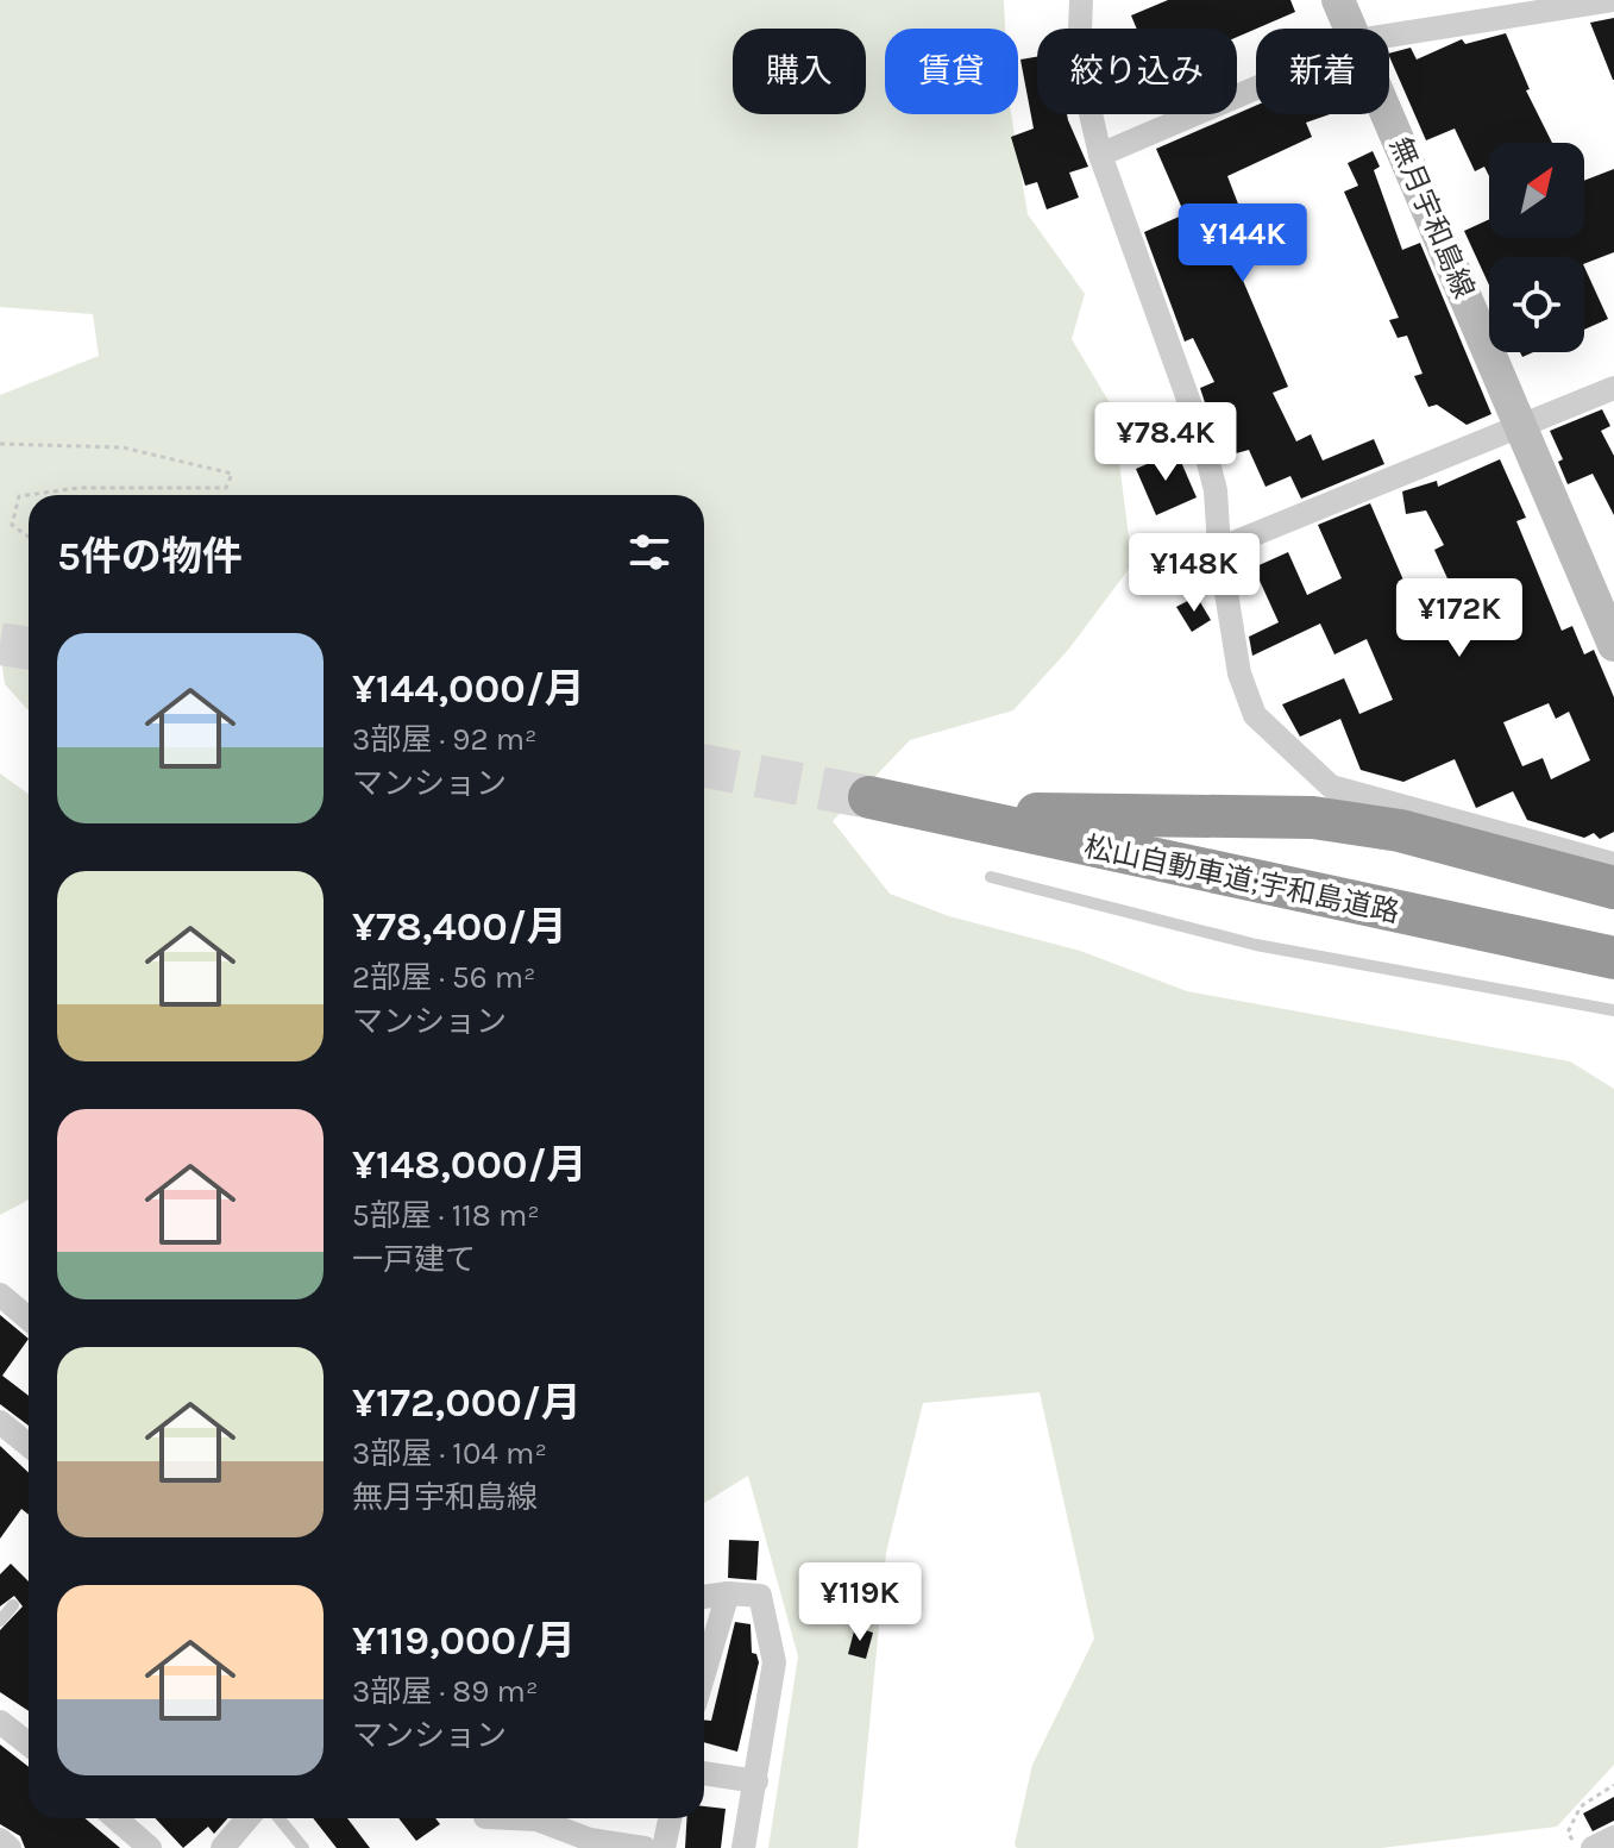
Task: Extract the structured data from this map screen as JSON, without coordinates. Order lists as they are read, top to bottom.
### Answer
{
  "streets": {
    "highway": ["松山自動車道;宇和島道路"],
    "main road": ["無月宇和島線"]
  },
  "north": "top right",
  "page": {
    "chip": [
      "購入",
      "賃貸",
      "絞り込み",
      "新着"
    ],
    "price": [
      "¥144K",
      "¥78.4K",
      "¥148K",
      "¥172K",
      "¥119K"
    ],
    "heading": "5件の物件",
    "list": [
      {
        "name": "¥144,000/月",
        "note": "3部屋 · 92 m² · マンション"
      },
      {
        "name": "¥78,400/月",
        "note": "2部屋 · 56 m² · マンション"
      },
      {
        "name": "¥148,000/月",
        "note": "5部屋 · 118 m² · 一戸建て"
      },
      {
        "name": "¥172,000/月",
        "note": "3部屋 · 104 m² · 無月宇和島線"
      },
      {
        "name": "¥119,000/月",
        "note": "3部屋 · 89 m² · マンション"
      }
    ]
  }
}
